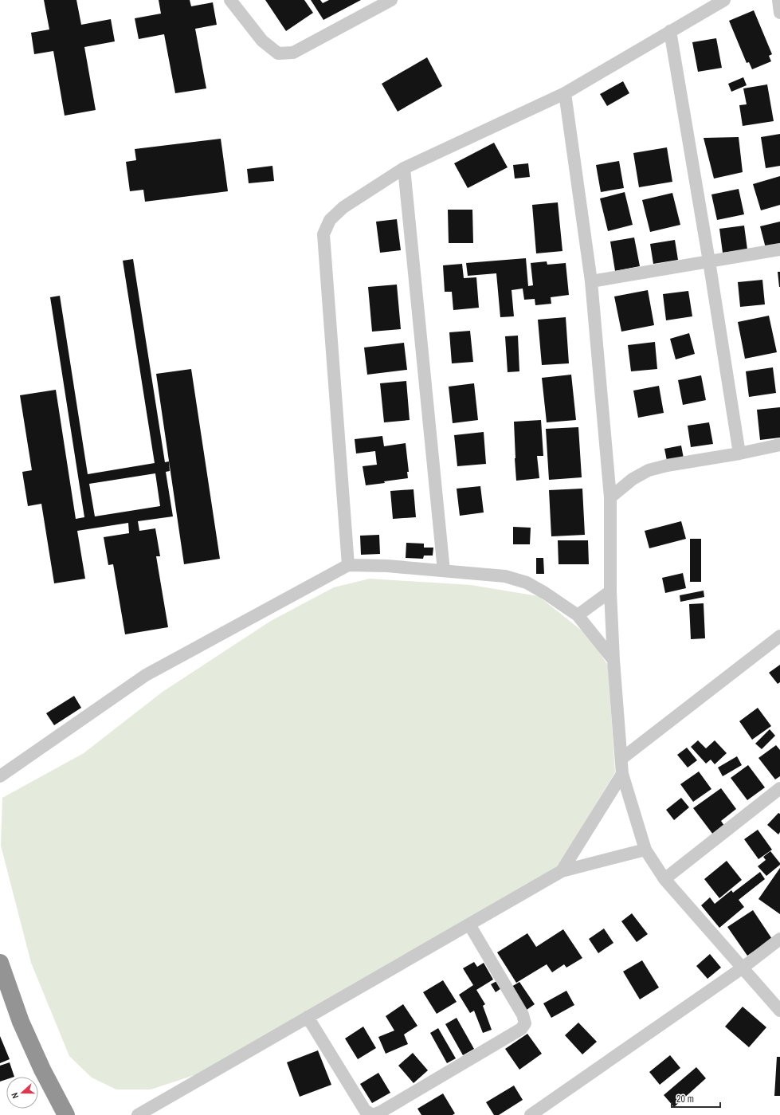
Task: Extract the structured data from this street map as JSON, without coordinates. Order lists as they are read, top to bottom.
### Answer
{
  "scale_bar": "20 m",
  "north": "left"
}
